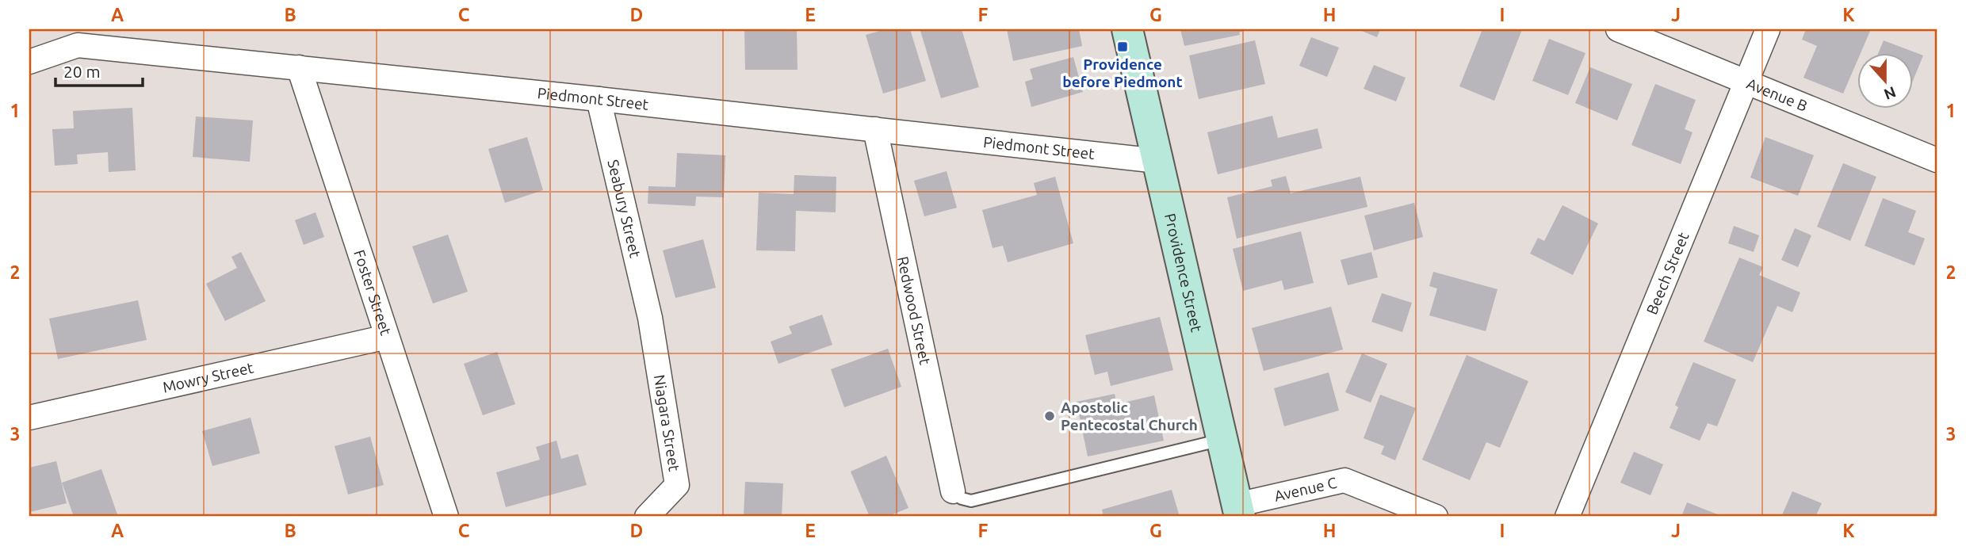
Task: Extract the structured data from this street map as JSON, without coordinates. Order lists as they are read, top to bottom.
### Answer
{
  "streets": {
    "main road": ["Providence Street"],
    "street": [
      "Avenue B",
      "Piedmont Street",
      "Seabury Street",
      "Beech Street",
      "Foster Street",
      "Redwood Street",
      "Mowry Street",
      "Niagara Street",
      "Avenue C"
    ]
  },
  "crossings": [
    ["Avenue B", "Beech Street"],
    ["Piedmont Street", "Seabury Street"],
    ["Piedmont Street", "Providence Street"],
    ["Piedmont Street", "Foster Street"],
    ["Piedmont Street", "Redwood Street"],
    ["Seabury Street", "Niagara Street"],
    ["Providence Street", "Avenue C"],
    ["Foster Street", "Mowry Street"]
  ],
  "places": {
    "transit": ["Providence before Piedmont"],
    "other": ["Apostolic Pentecostal Church"]
  },
  "scale_bar": "20 m",
  "north": "bottom",
  "grid": {
    "columns": [
      "A",
      "B",
      "C",
      "D",
      "E",
      "F",
      "G",
      "H",
      "I",
      "J",
      "K"
    ],
    "rows": ["1", "2", "3"]
  }
}
